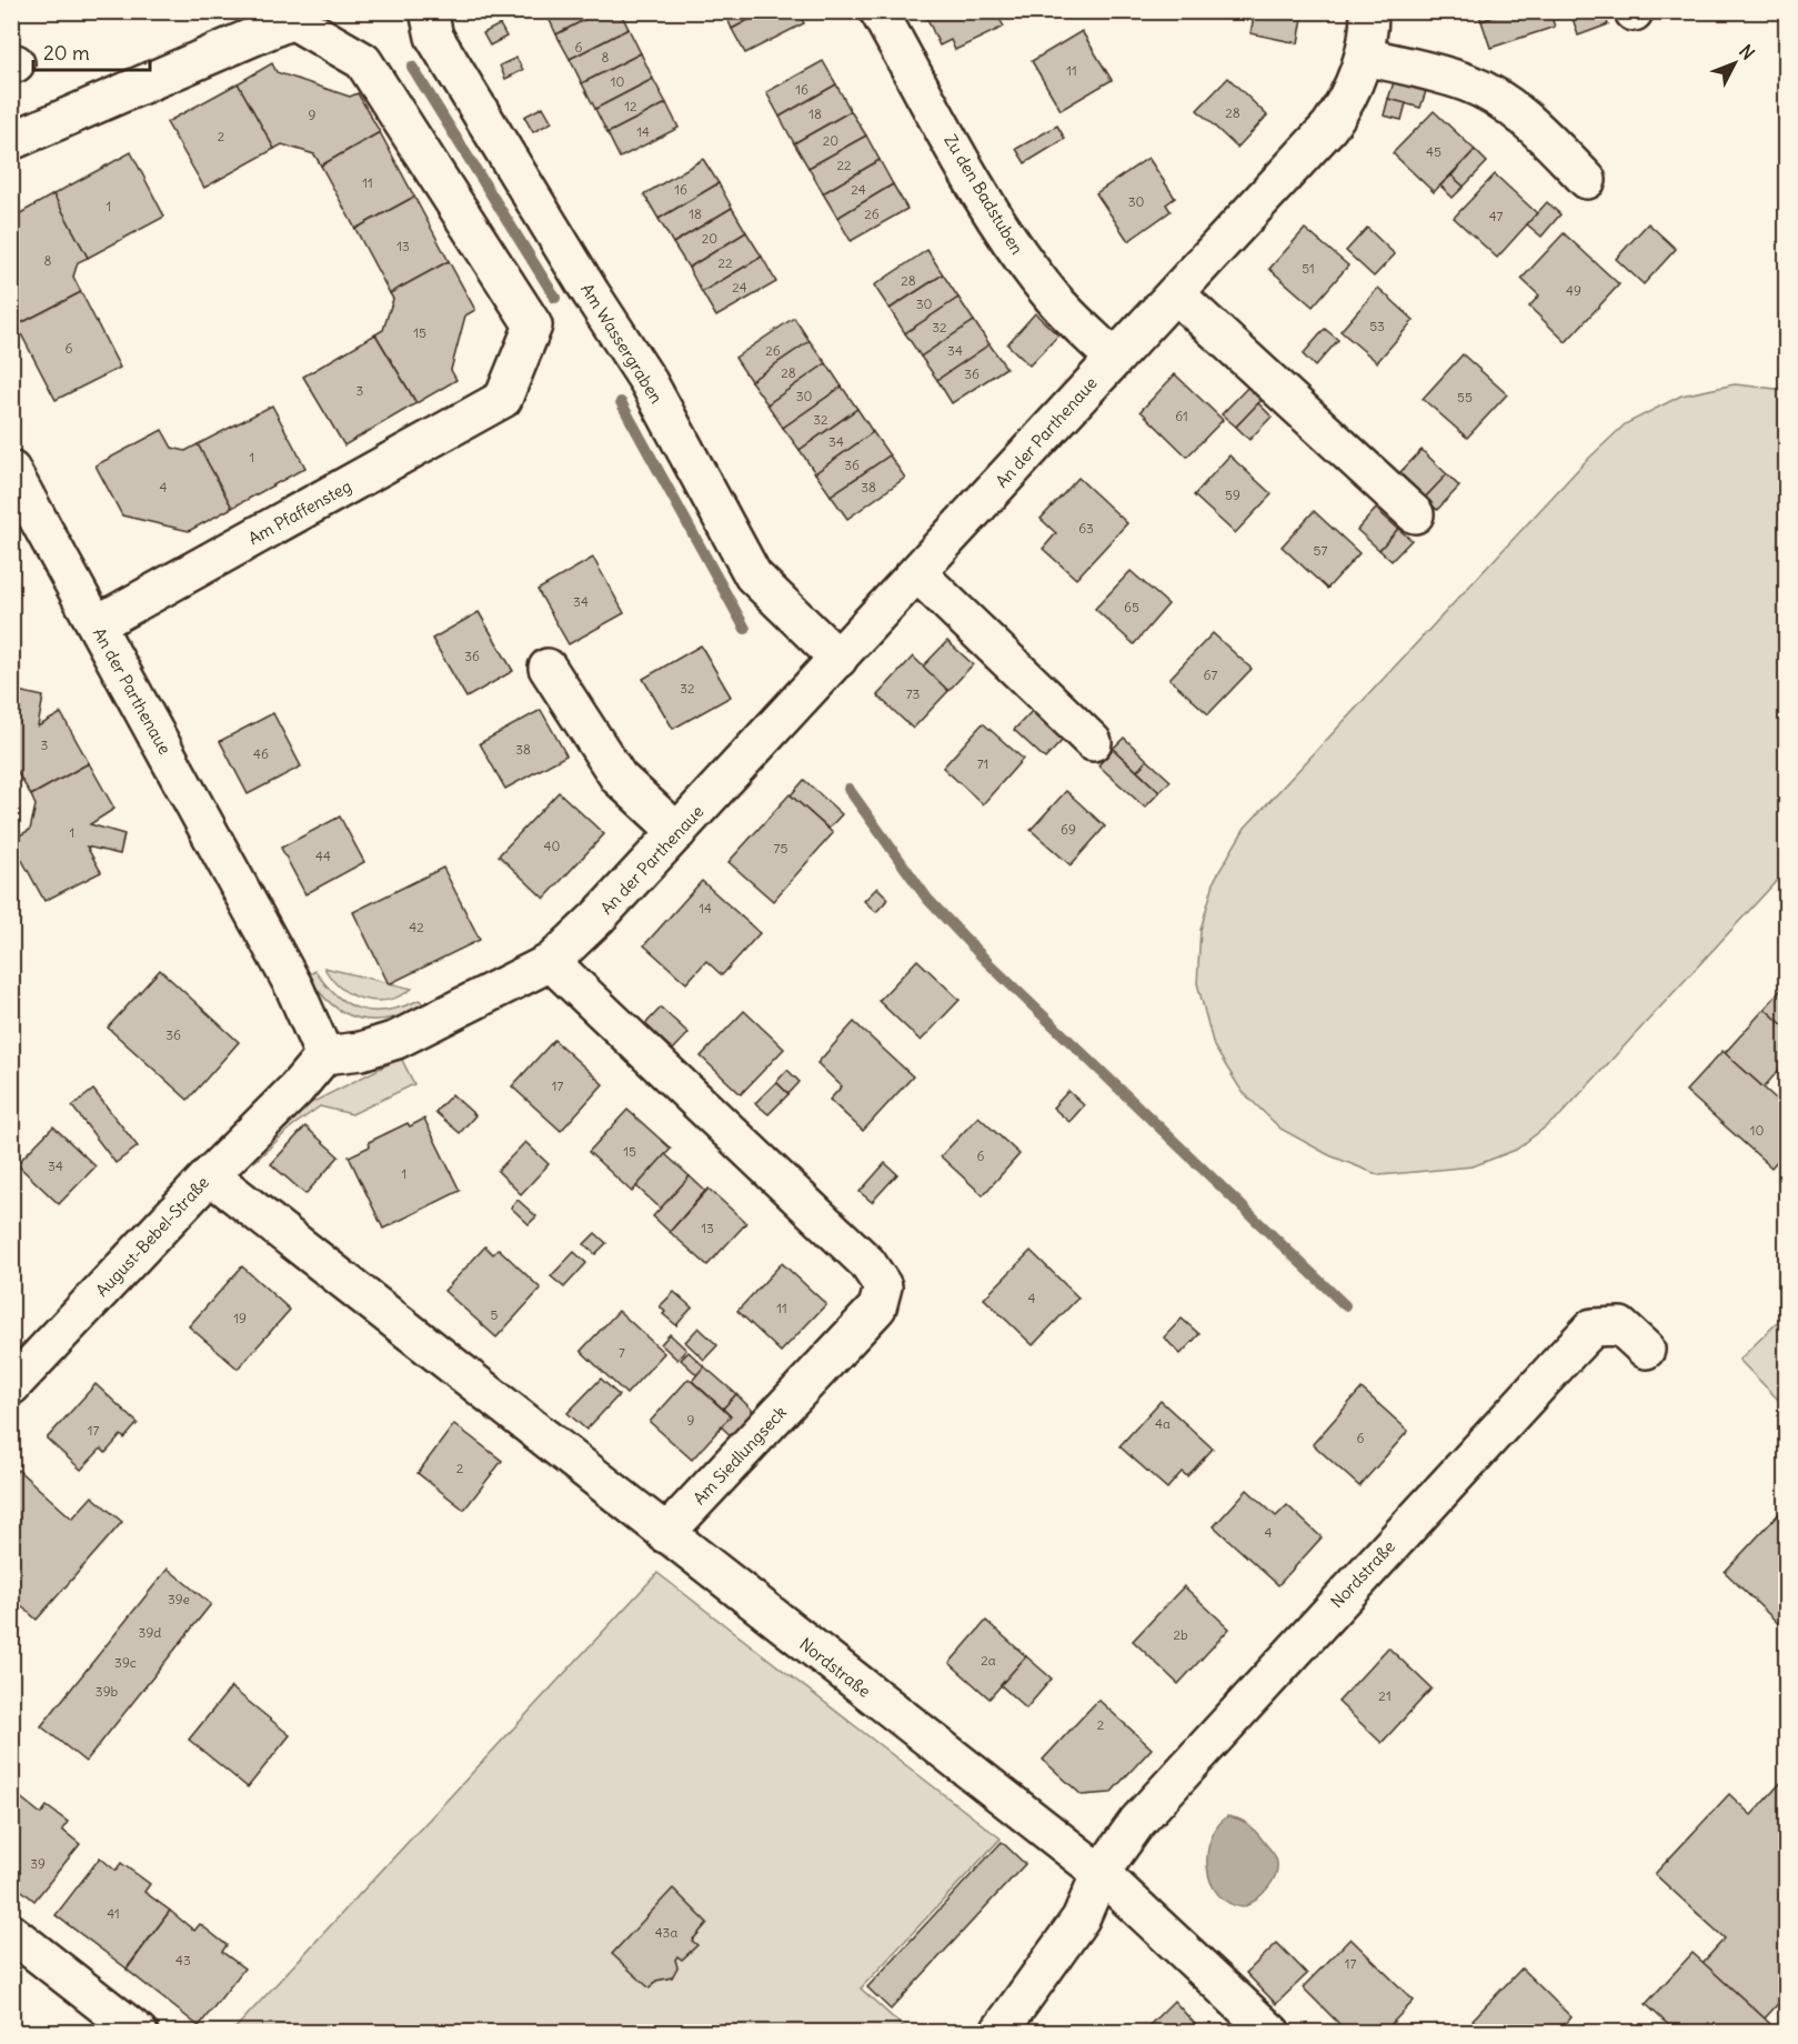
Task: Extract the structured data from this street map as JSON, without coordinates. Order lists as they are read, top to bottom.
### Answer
{
  "streets": {
    "street": [
      "Zu den Badstuben",
      "Am Wassergraben",
      "An der Parthenaue",
      "Am Pfaffensteg",
      "August-Bebel-Straße",
      "Am Siedlungseck",
      "Nordstraße"
    ]
  },
  "crossings": [
    ["Zu den Badstuben", "An der Parthenaue"],
    ["Am Wassergraben", "An der Parthenaue"],
    ["An der Parthenaue", "Am Pfaffensteg"],
    ["An der Parthenaue", "August-Bebel-Straße"],
    ["An der Parthenaue", "Am Siedlungseck"],
    ["Am Siedlungseck", "Nordstraße"]
  ],
  "house_numbers": [
    "6",
    "8",
    "11",
    "10",
    "16",
    "12",
    "28",
    "18",
    "9",
    "14",
    "2",
    "20",
    "45",
    "22",
    "11",
    "16",
    "24",
    "30",
    "1",
    "18",
    "26",
    "47",
    "20",
    "13",
    "8",
    "22",
    "51",
    "28",
    "24",
    "49",
    "30",
    "53",
    "32",
    "15",
    "6",
    "26",
    "34",
    "28",
    "36",
    "3",
    "30",
    "55",
    "61",
    "32",
    "34",
    "1",
    "36",
    "4",
    "38",
    "59",
    "63",
    "57",
    "34",
    "65",
    "36",
    "67",
    "32",
    "73",
    "3",
    "38",
    "46",
    "71",
    "69",
    "1",
    "40",
    "75",
    "44",
    "14",
    "42",
    "36",
    "17",
    "10",
    "15",
    "6",
    "34",
    "1",
    "13",
    "4",
    "11",
    "5",
    "19",
    "7",
    "9",
    "4a",
    "17",
    "6",
    "2",
    "4",
    "39e",
    "39d",
    "2b",
    "2a",
    "39c",
    "39b",
    "21",
    "2",
    "39",
    "41",
    "43a",
    "43",
    "17"
  ],
  "scale_bar": "20 m",
  "north": "top right"
}
